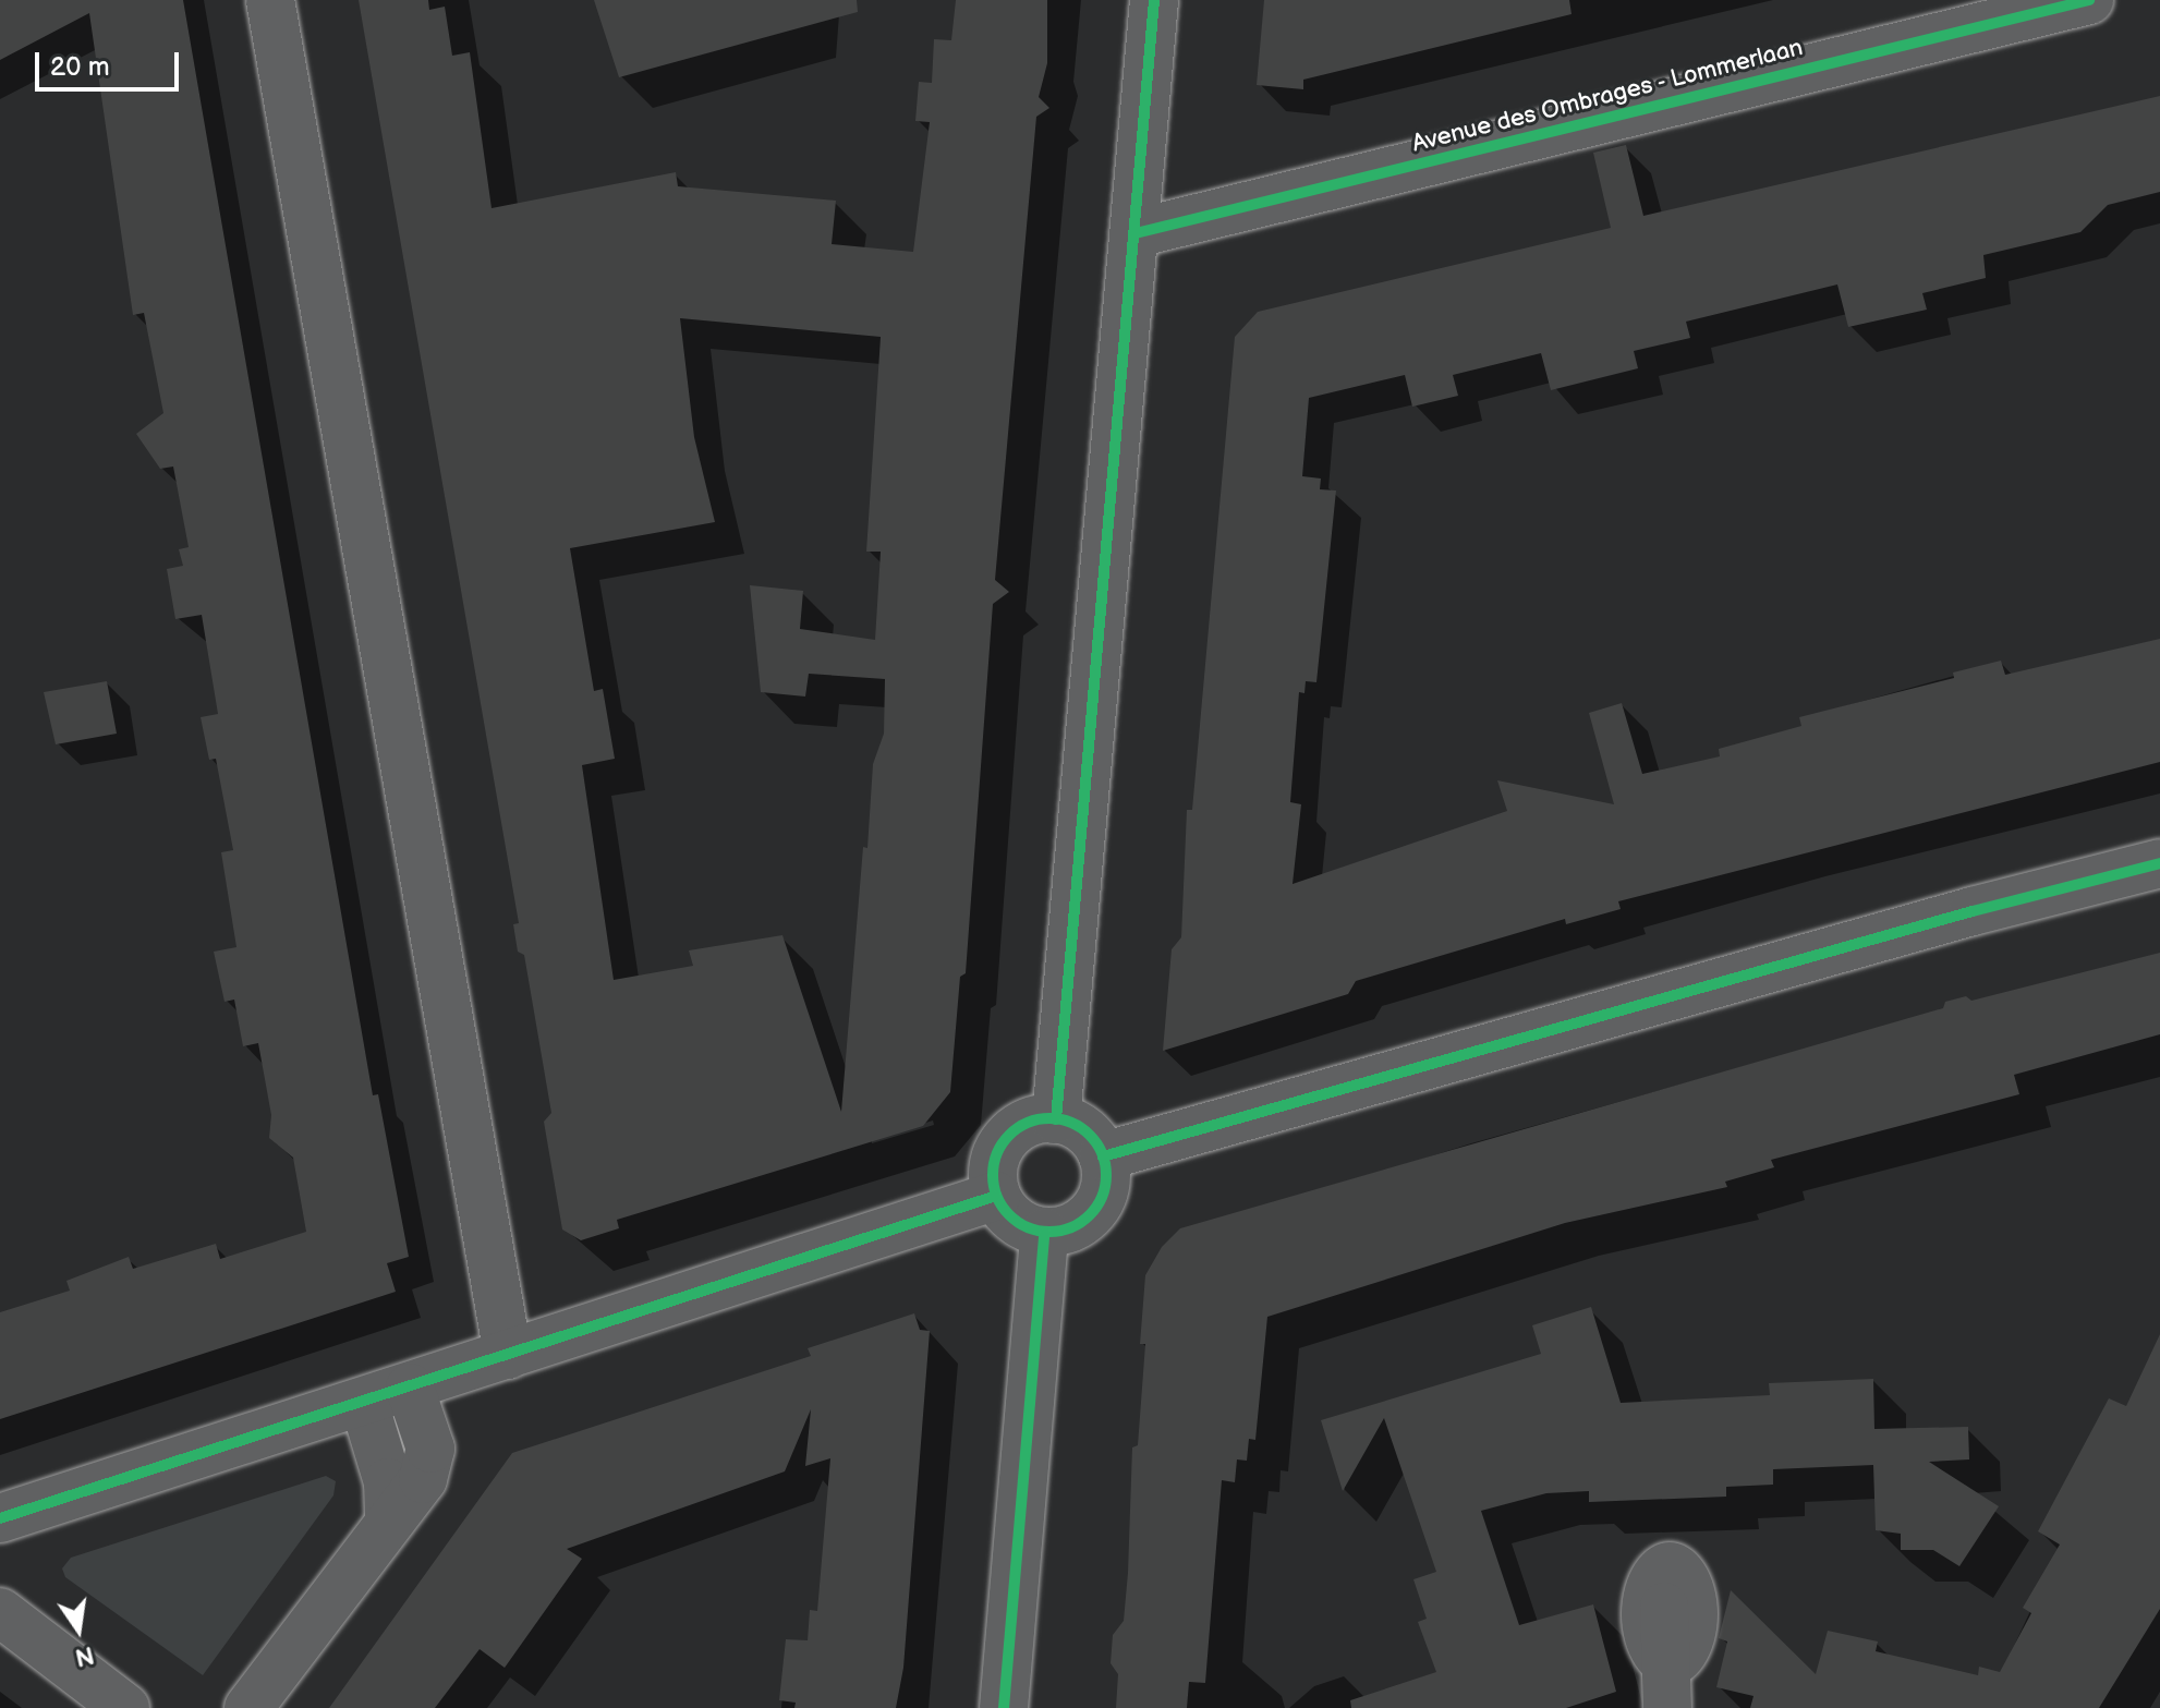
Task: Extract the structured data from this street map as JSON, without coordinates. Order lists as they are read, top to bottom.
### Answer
{
  "streets": {
    "street": ["Avenue des Ombrages - Lommerlaan"]
  },
  "scale_bar": "20 m",
  "north": "bottom"
}
